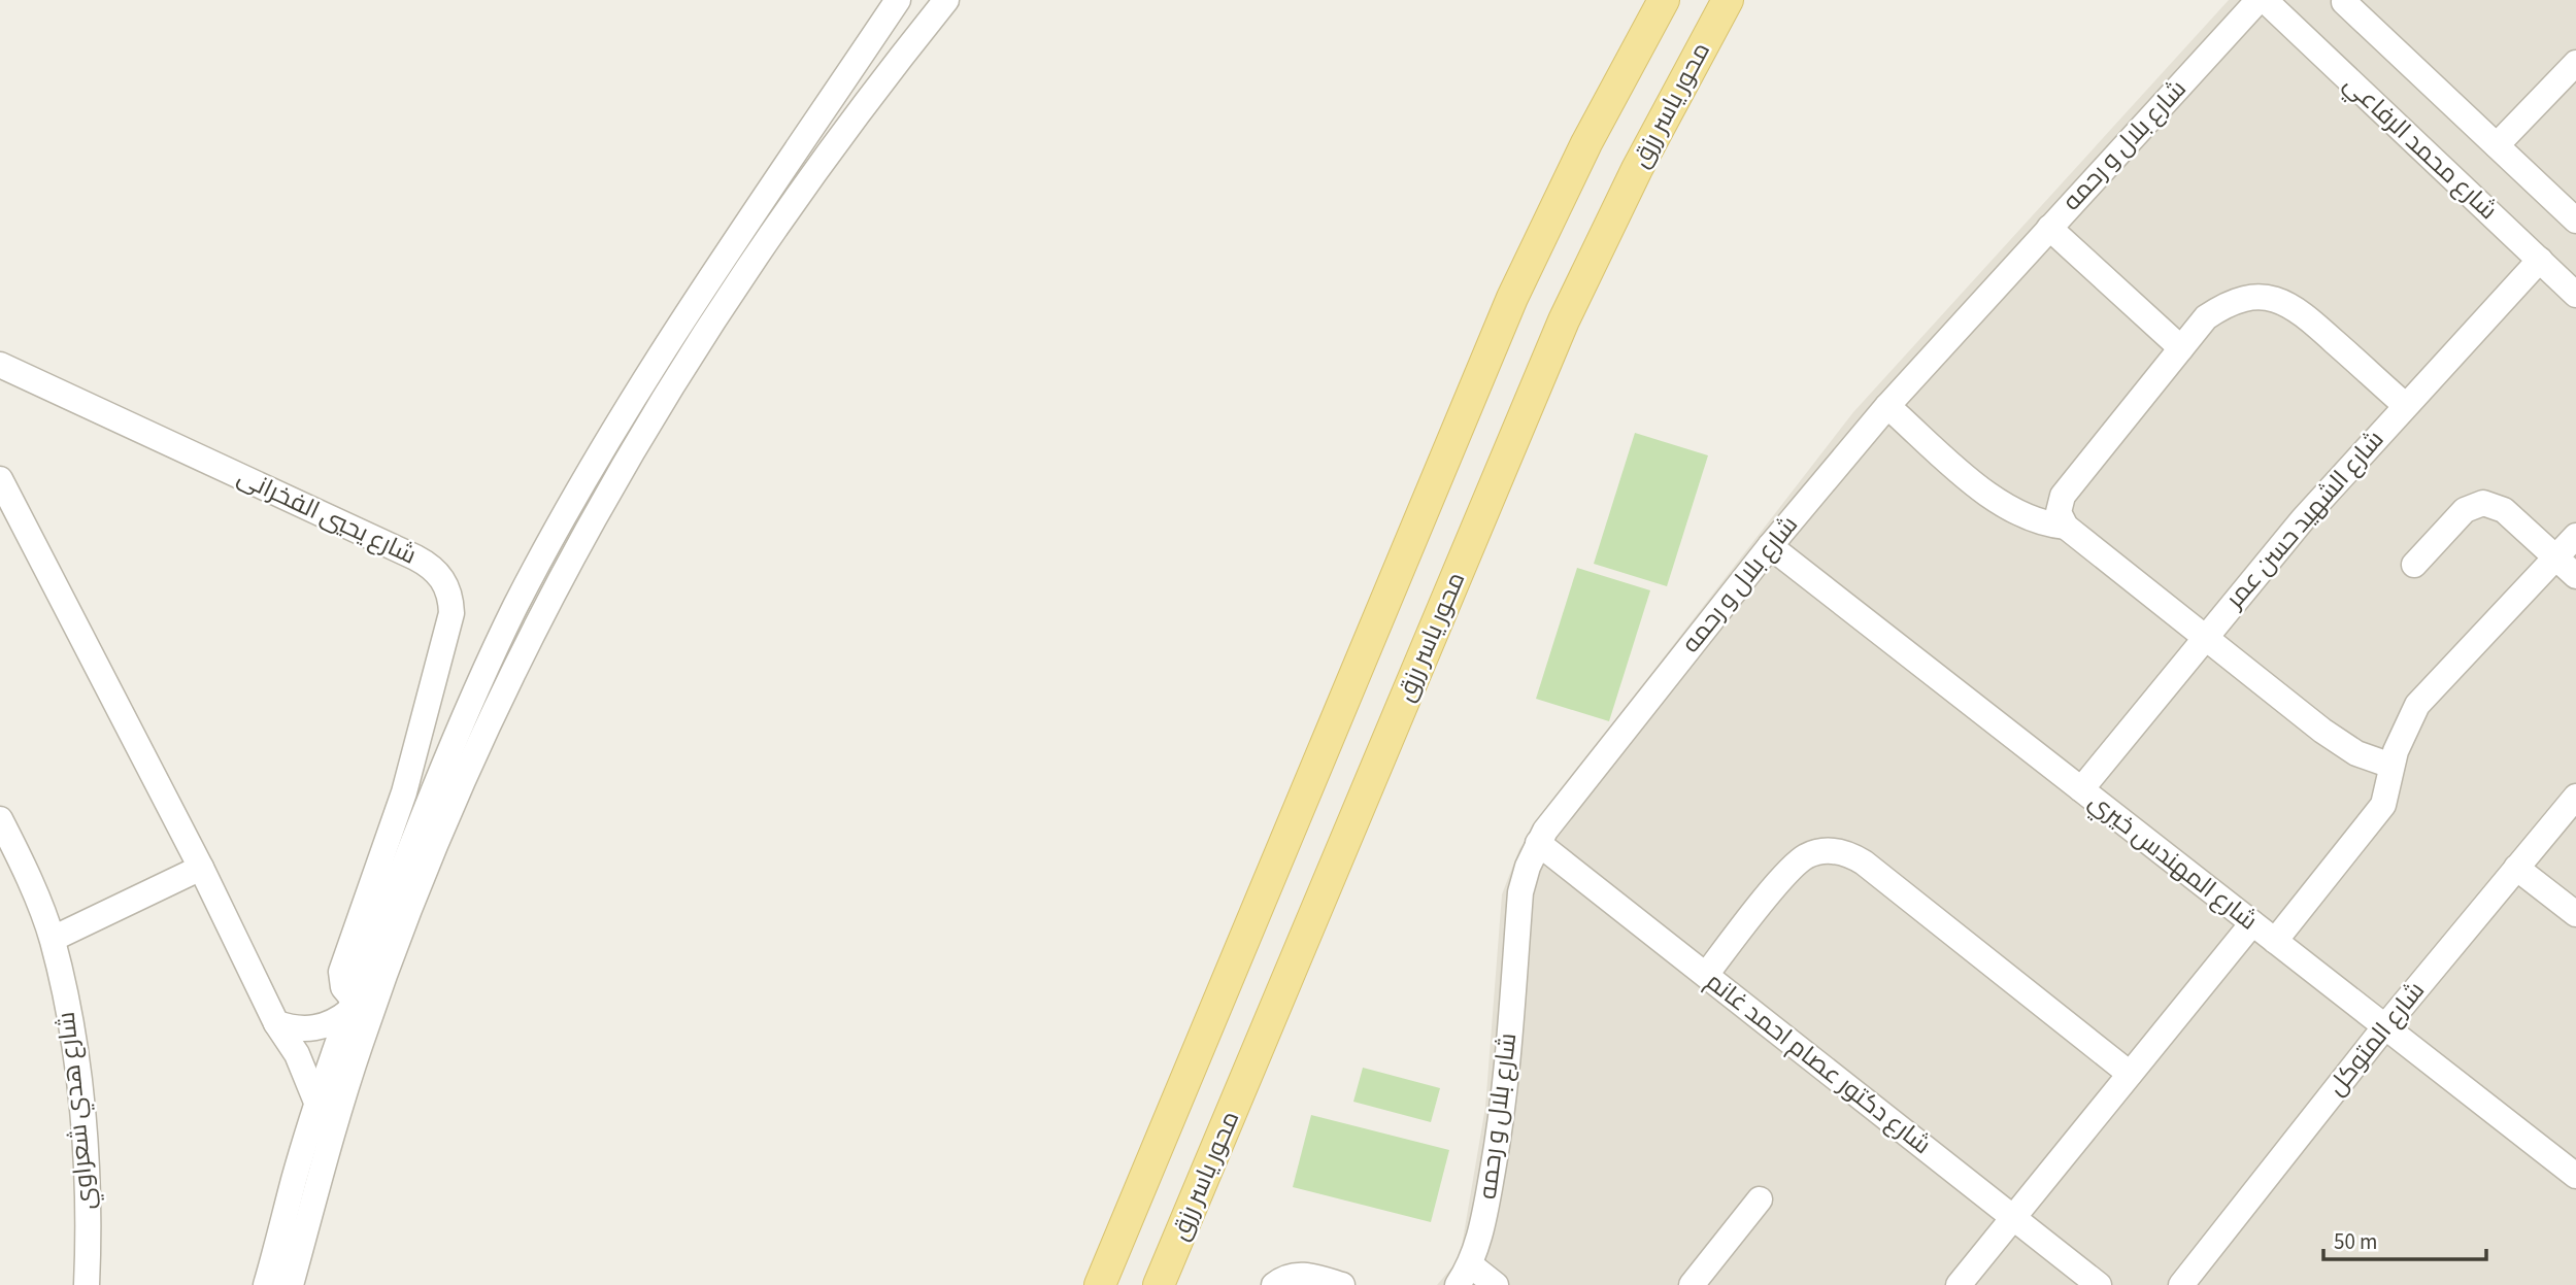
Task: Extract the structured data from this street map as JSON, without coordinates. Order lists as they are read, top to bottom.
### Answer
{
  "streets": {
    "main road": ["محور ياسر رزق"],
    "street": [
      "شارع بلال و رحمه",
      "شارع محمد الرفاعي",
      "شارع يحيي الفخرانى",
      "شارع الشهيد حسن عمر",
      "شارع المهندس خيري",
      "شارع المتوكل",
      "شارع دكتور عصام احمد غانم",
      "شارع هدي شعراوي"
    ]
  },
  "crossings": [
    ["شارع بلال و رحمه", "شارع المهندس خيري"],
    ["شارع بلال و رحمه", "شارع دكتور عصام احمد غانم"],
    ["شارع محمد الرفاعي", "شارع الشهيد حسن عمر"],
    ["شارع الشهيد حسن عمر", "شارع المهندس خيري"],
    ["شارع المهندس خيري", "شارع المتوكل"]
  ],
  "scale_bar": "50 m"
}
